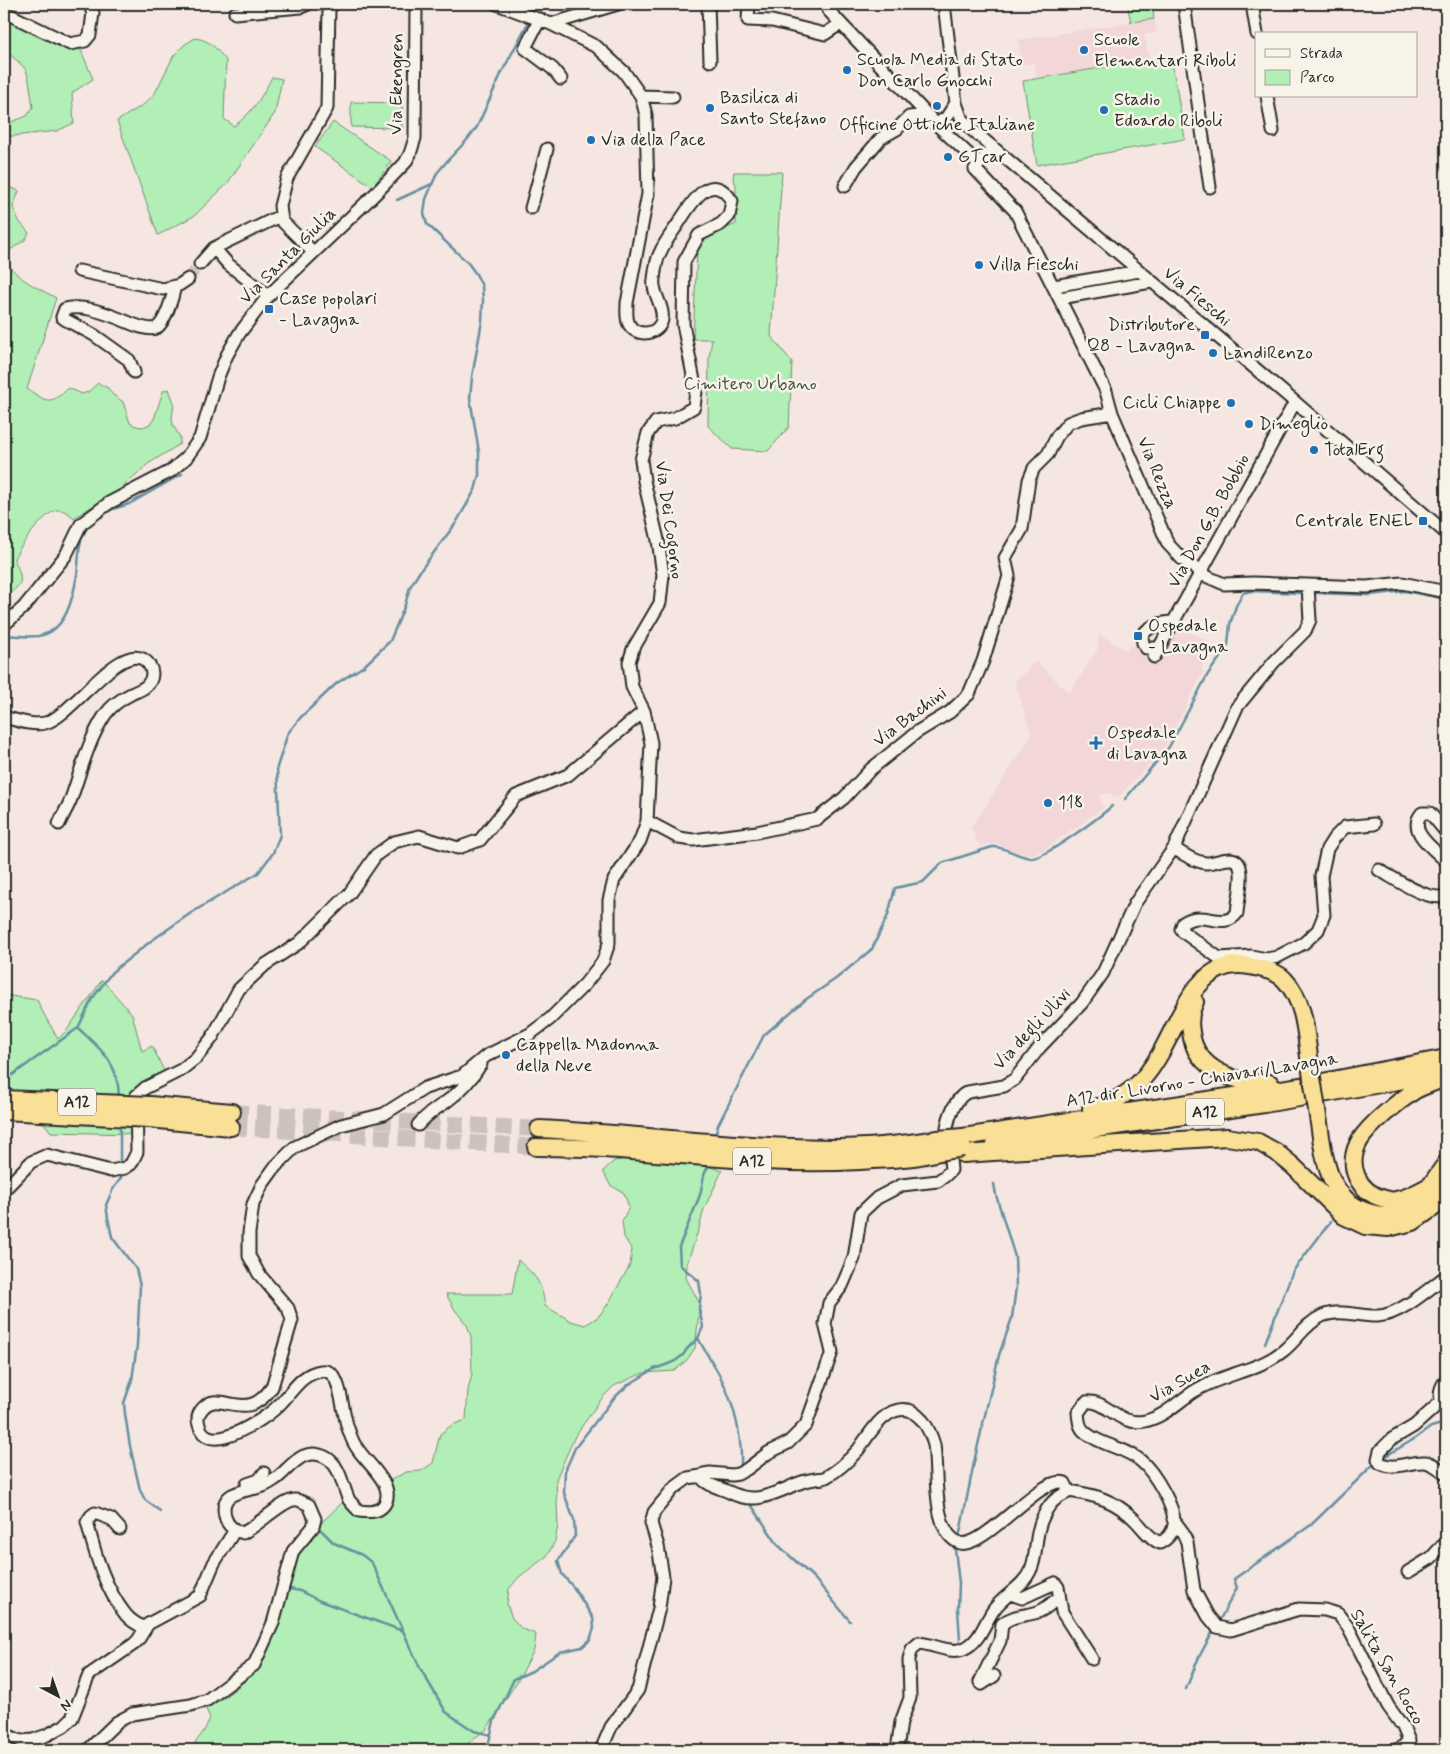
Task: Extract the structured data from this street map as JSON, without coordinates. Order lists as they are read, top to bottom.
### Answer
{
  "streets": {
    "highway": ["A12 dir. Livorno - Chiavari/Lavagna", "A12"],
    "street": [
      "Via Ekengren",
      "Via Santa Giulia",
      "Via Fieschi",
      "Via Rezza",
      "Via Dei Cogorno",
      "Via Don G.B. Bobbio",
      "Via Bachini",
      "Via degli Ulivi",
      "Via Suea",
      "Salita San Rocco"
    ]
  },
  "crossings": [
    ["Via Ekengren", "Via Santa Giulia"],
    ["Via Fieschi", "Via Don G.B. Bobbio"],
    ["Via Rezza", "Via Don G.B. Bobbio"],
    ["Via Rezza", "Via Bachini"],
    ["Via Rezza", "Via degli Ulivi"],
    ["Via Dei Cogorno", "Via Bachini"],
    ["A12 dir. Livorno - Chiavari/Lavagna", "A12"],
    ["Via Suea", "Salita San Rocco"]
  ],
  "parks": ["Cimitero Urbano"],
  "places": {
    "other": [
      "Scuole Elementari Riboli",
      "Scuola Media di Stato Don Carlo Gnocchi",
      "Officine Ottiche Italiane",
      "Basilica di Santo Stefano",
      "Stadio Edoardo Riboli",
      "Via della Pace",
      "GTcar",
      "Villa Fieschi",
      "LandiRenzo",
      "Cicli Chiappe",
      "Dimeglio",
      "TotalErg",
      "118",
      "Cappella Madonna della Neve"
    ],
    "transit": [
      "Case popolari - Lavagna",
      "Distributore Q8 - Lavagna",
      "Centrale ENEL",
      "Ospedale - Lavagna"
    ],
    "health": ["Ospedale di Lavagna"]
  },
  "legend": ["Strada", "Parco"],
  "north": "bottom right"
}
